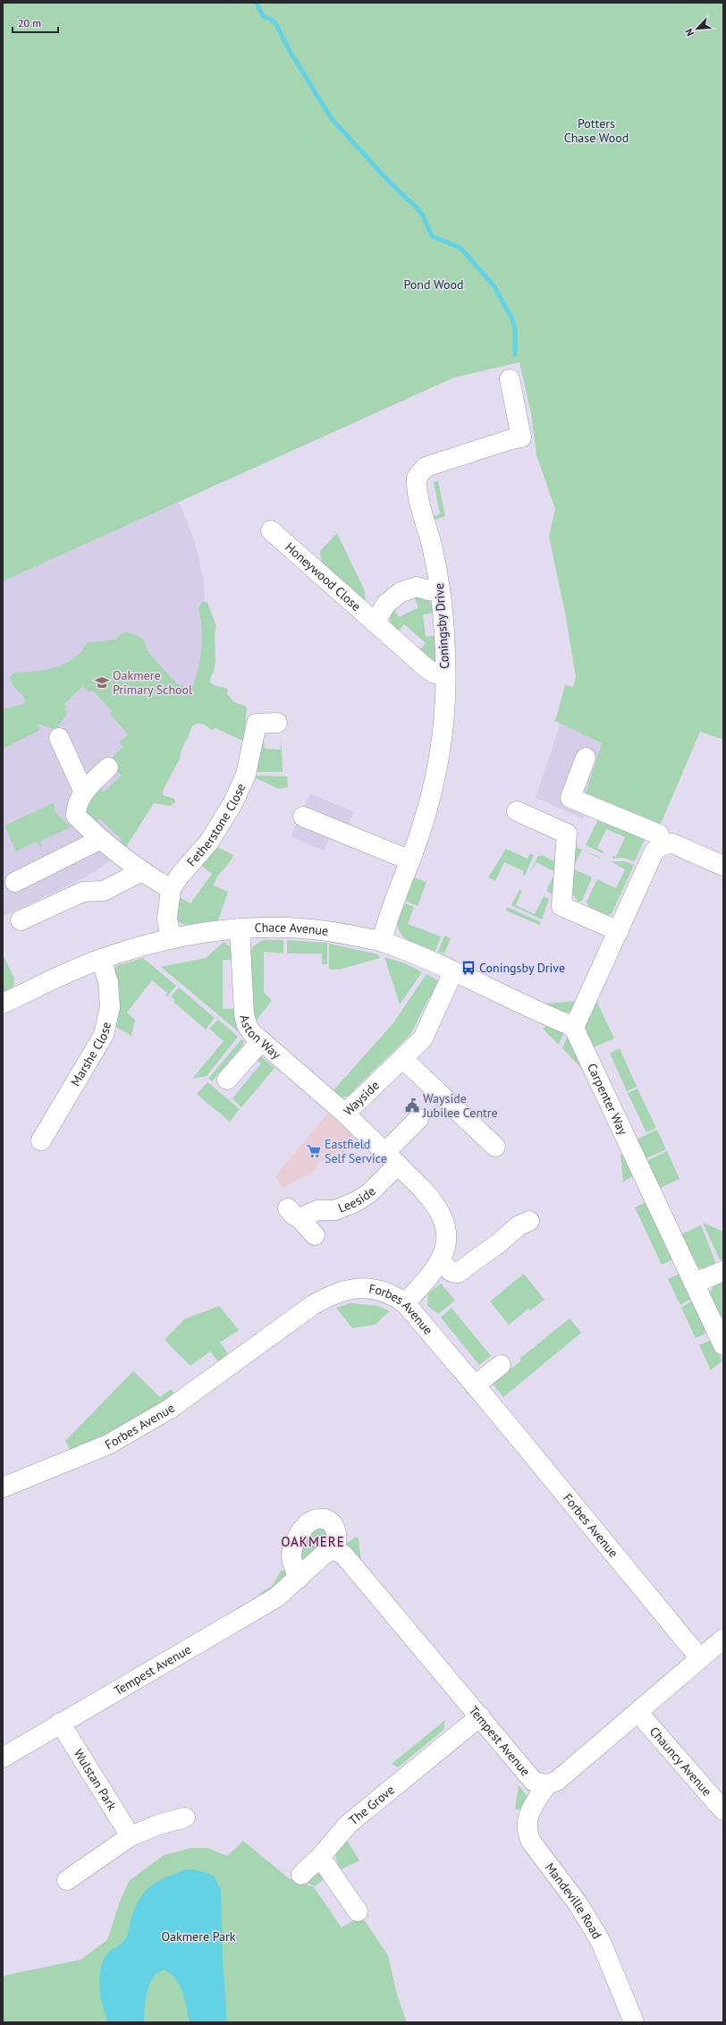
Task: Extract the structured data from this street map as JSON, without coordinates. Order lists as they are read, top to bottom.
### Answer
{
  "streets": {
    "street": [
      "Honeywood Close",
      "Coningsby Drive",
      "Fetherstone Close",
      "Chace Avenue",
      "Aston Way",
      "Marshe Close",
      "Wayside",
      "Carpenter Way",
      "Leeside",
      "Forbes Avenue",
      "Tempest Avenue",
      "Chauncy Avenue",
      "Wulstan Park",
      "The Grove",
      "Mandeville Road"
    ]
  },
  "crossings": [
    ["Honeywood Close", "Coningsby Drive"],
    ["Coningsby Drive", "Chace Avenue"],
    ["Fetherstone Close", "Chace Avenue"],
    ["Chace Avenue", "Aston Way"],
    ["Chace Avenue", "Marshe Close"],
    ["Chace Avenue", "Wayside"],
    ["Chace Avenue", "Carpenter Way"],
    ["Aston Way", "Wayside"],
    ["Wayside", "Leeside"],
    ["Wayside", "Forbes Avenue"],
    ["Tempest Avenue", "Wulstan Park"],
    ["Tempest Avenue", "The Grove"],
    ["Tempest Avenue", "Mandeville Road"]
  ],
  "districts": ["OAKMERE"],
  "parks": ["Potters Chase Wood", "Pond Wood", "Oakmere Park"],
  "places": {
    "school or university": ["Oakmere Primary School"],
    "bus stop": ["Coningsby Drive"],
    "public building": ["Wayside Jubilee Centre"],
    "supermarket": ["Eastfield Self Service"]
  },
  "scale_bar": "20 m",
  "north": "bottom left"
}
